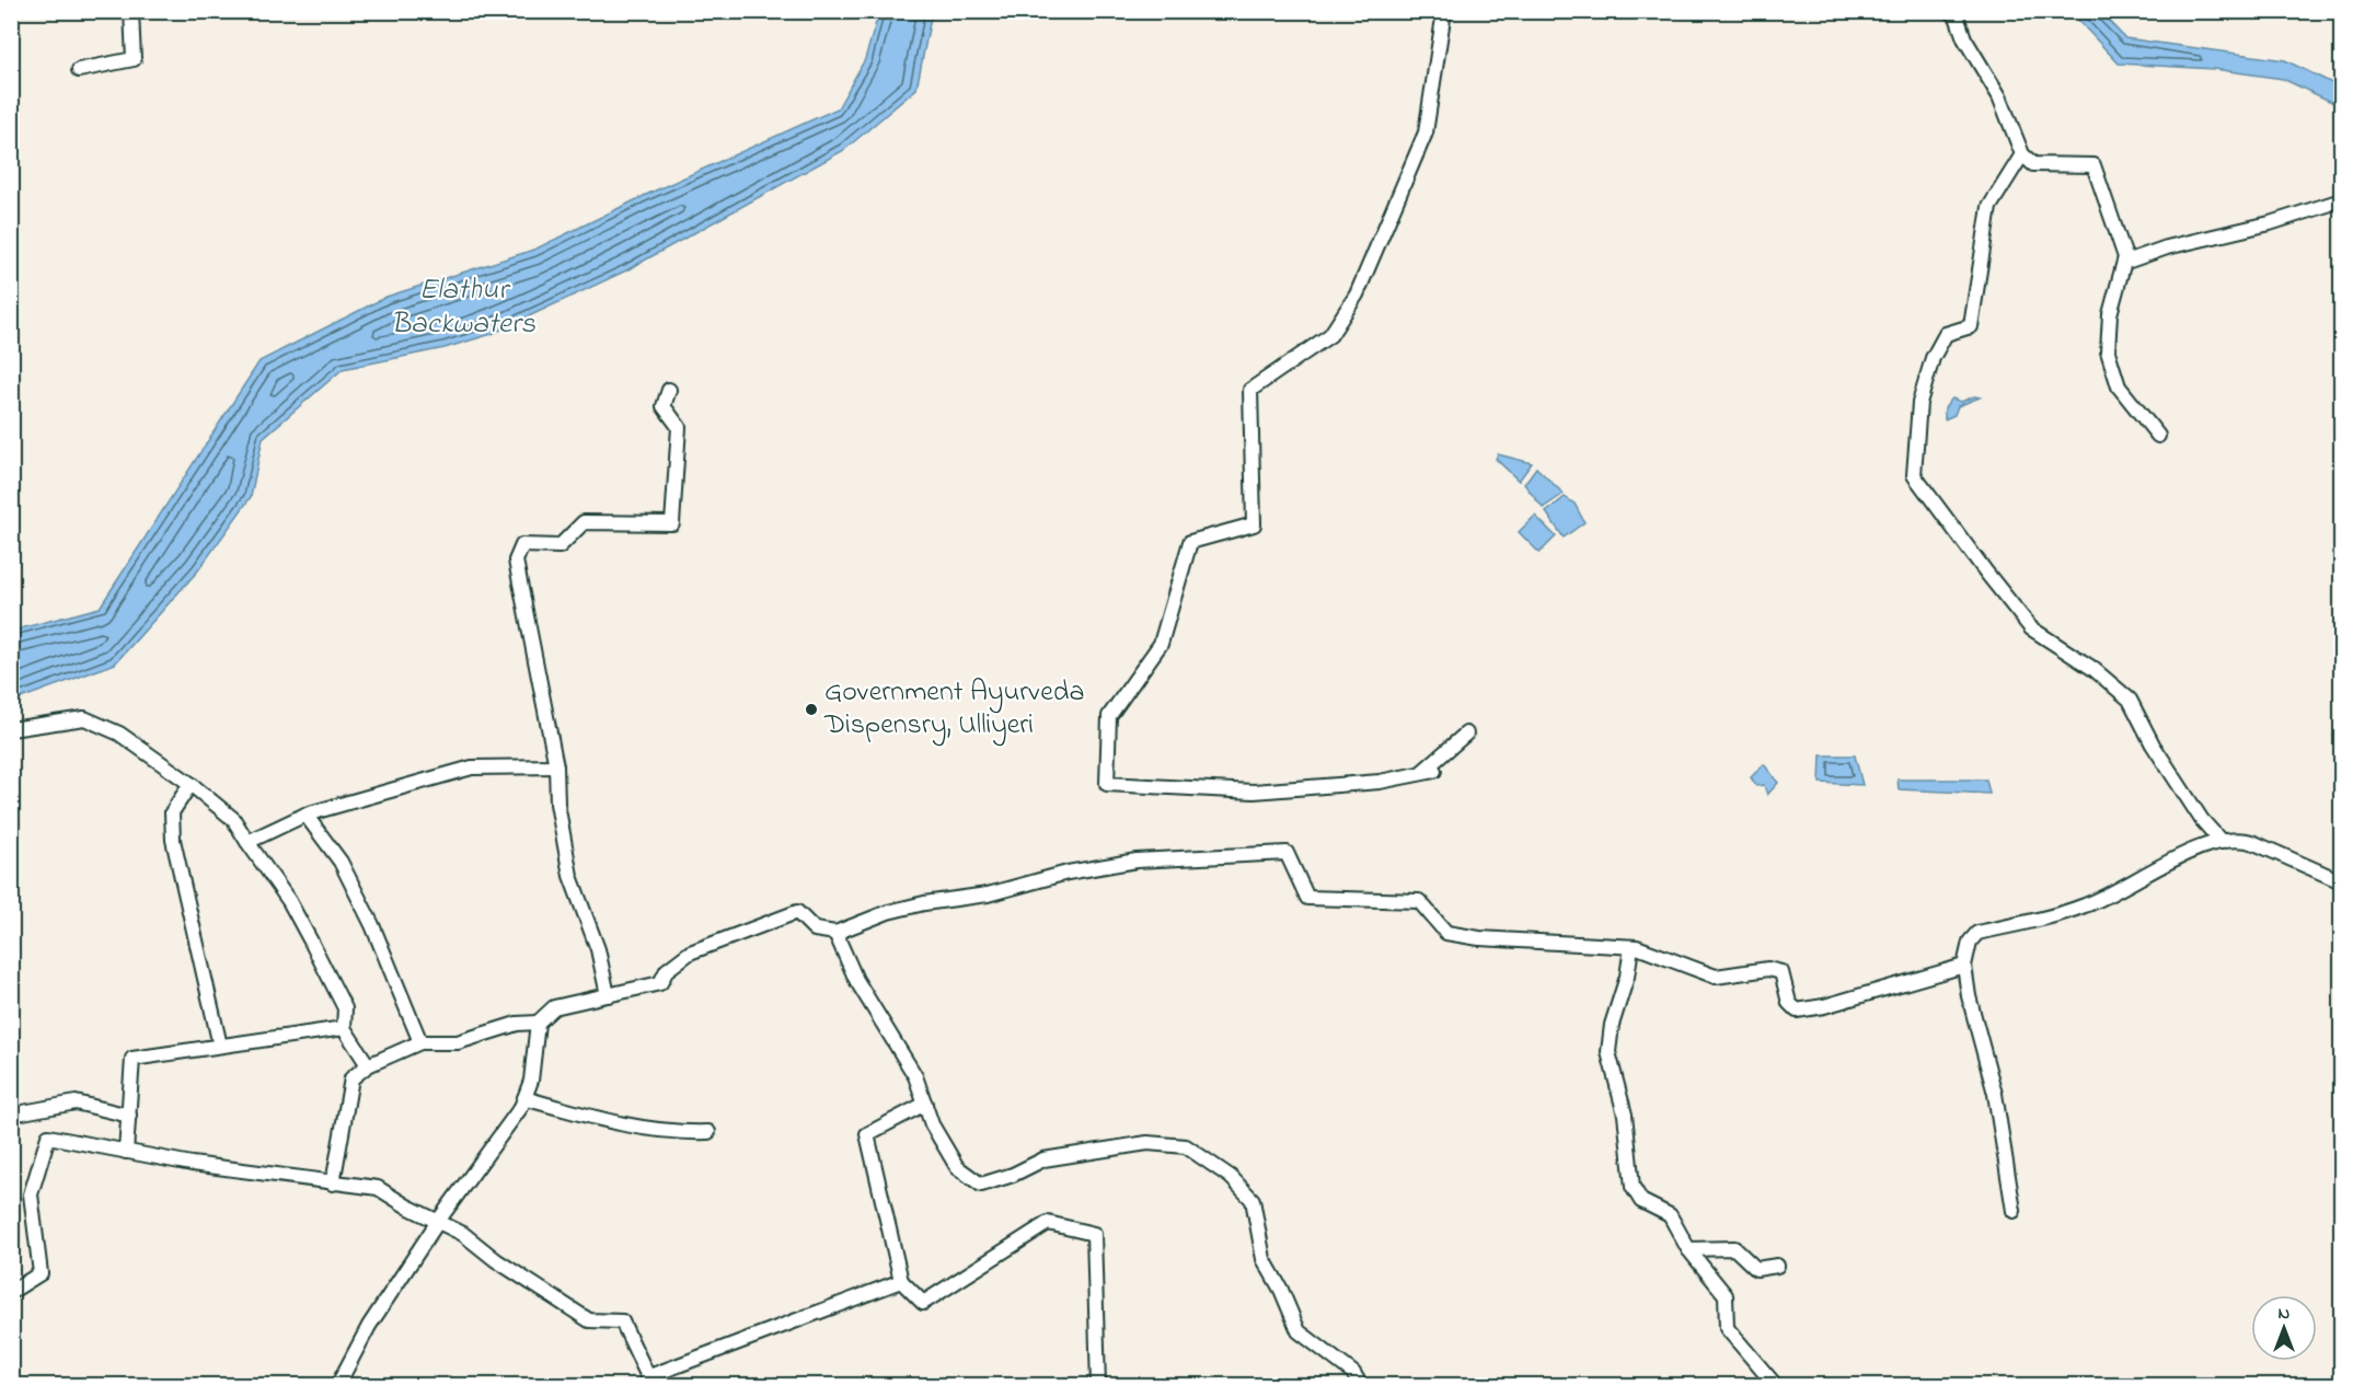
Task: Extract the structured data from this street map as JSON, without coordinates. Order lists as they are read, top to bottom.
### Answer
{
  "water": ["Elathur Backwaters"],
  "places": ["Government Ayurveda Dispensry, Ulliyeri"],
  "north": "top"
}
